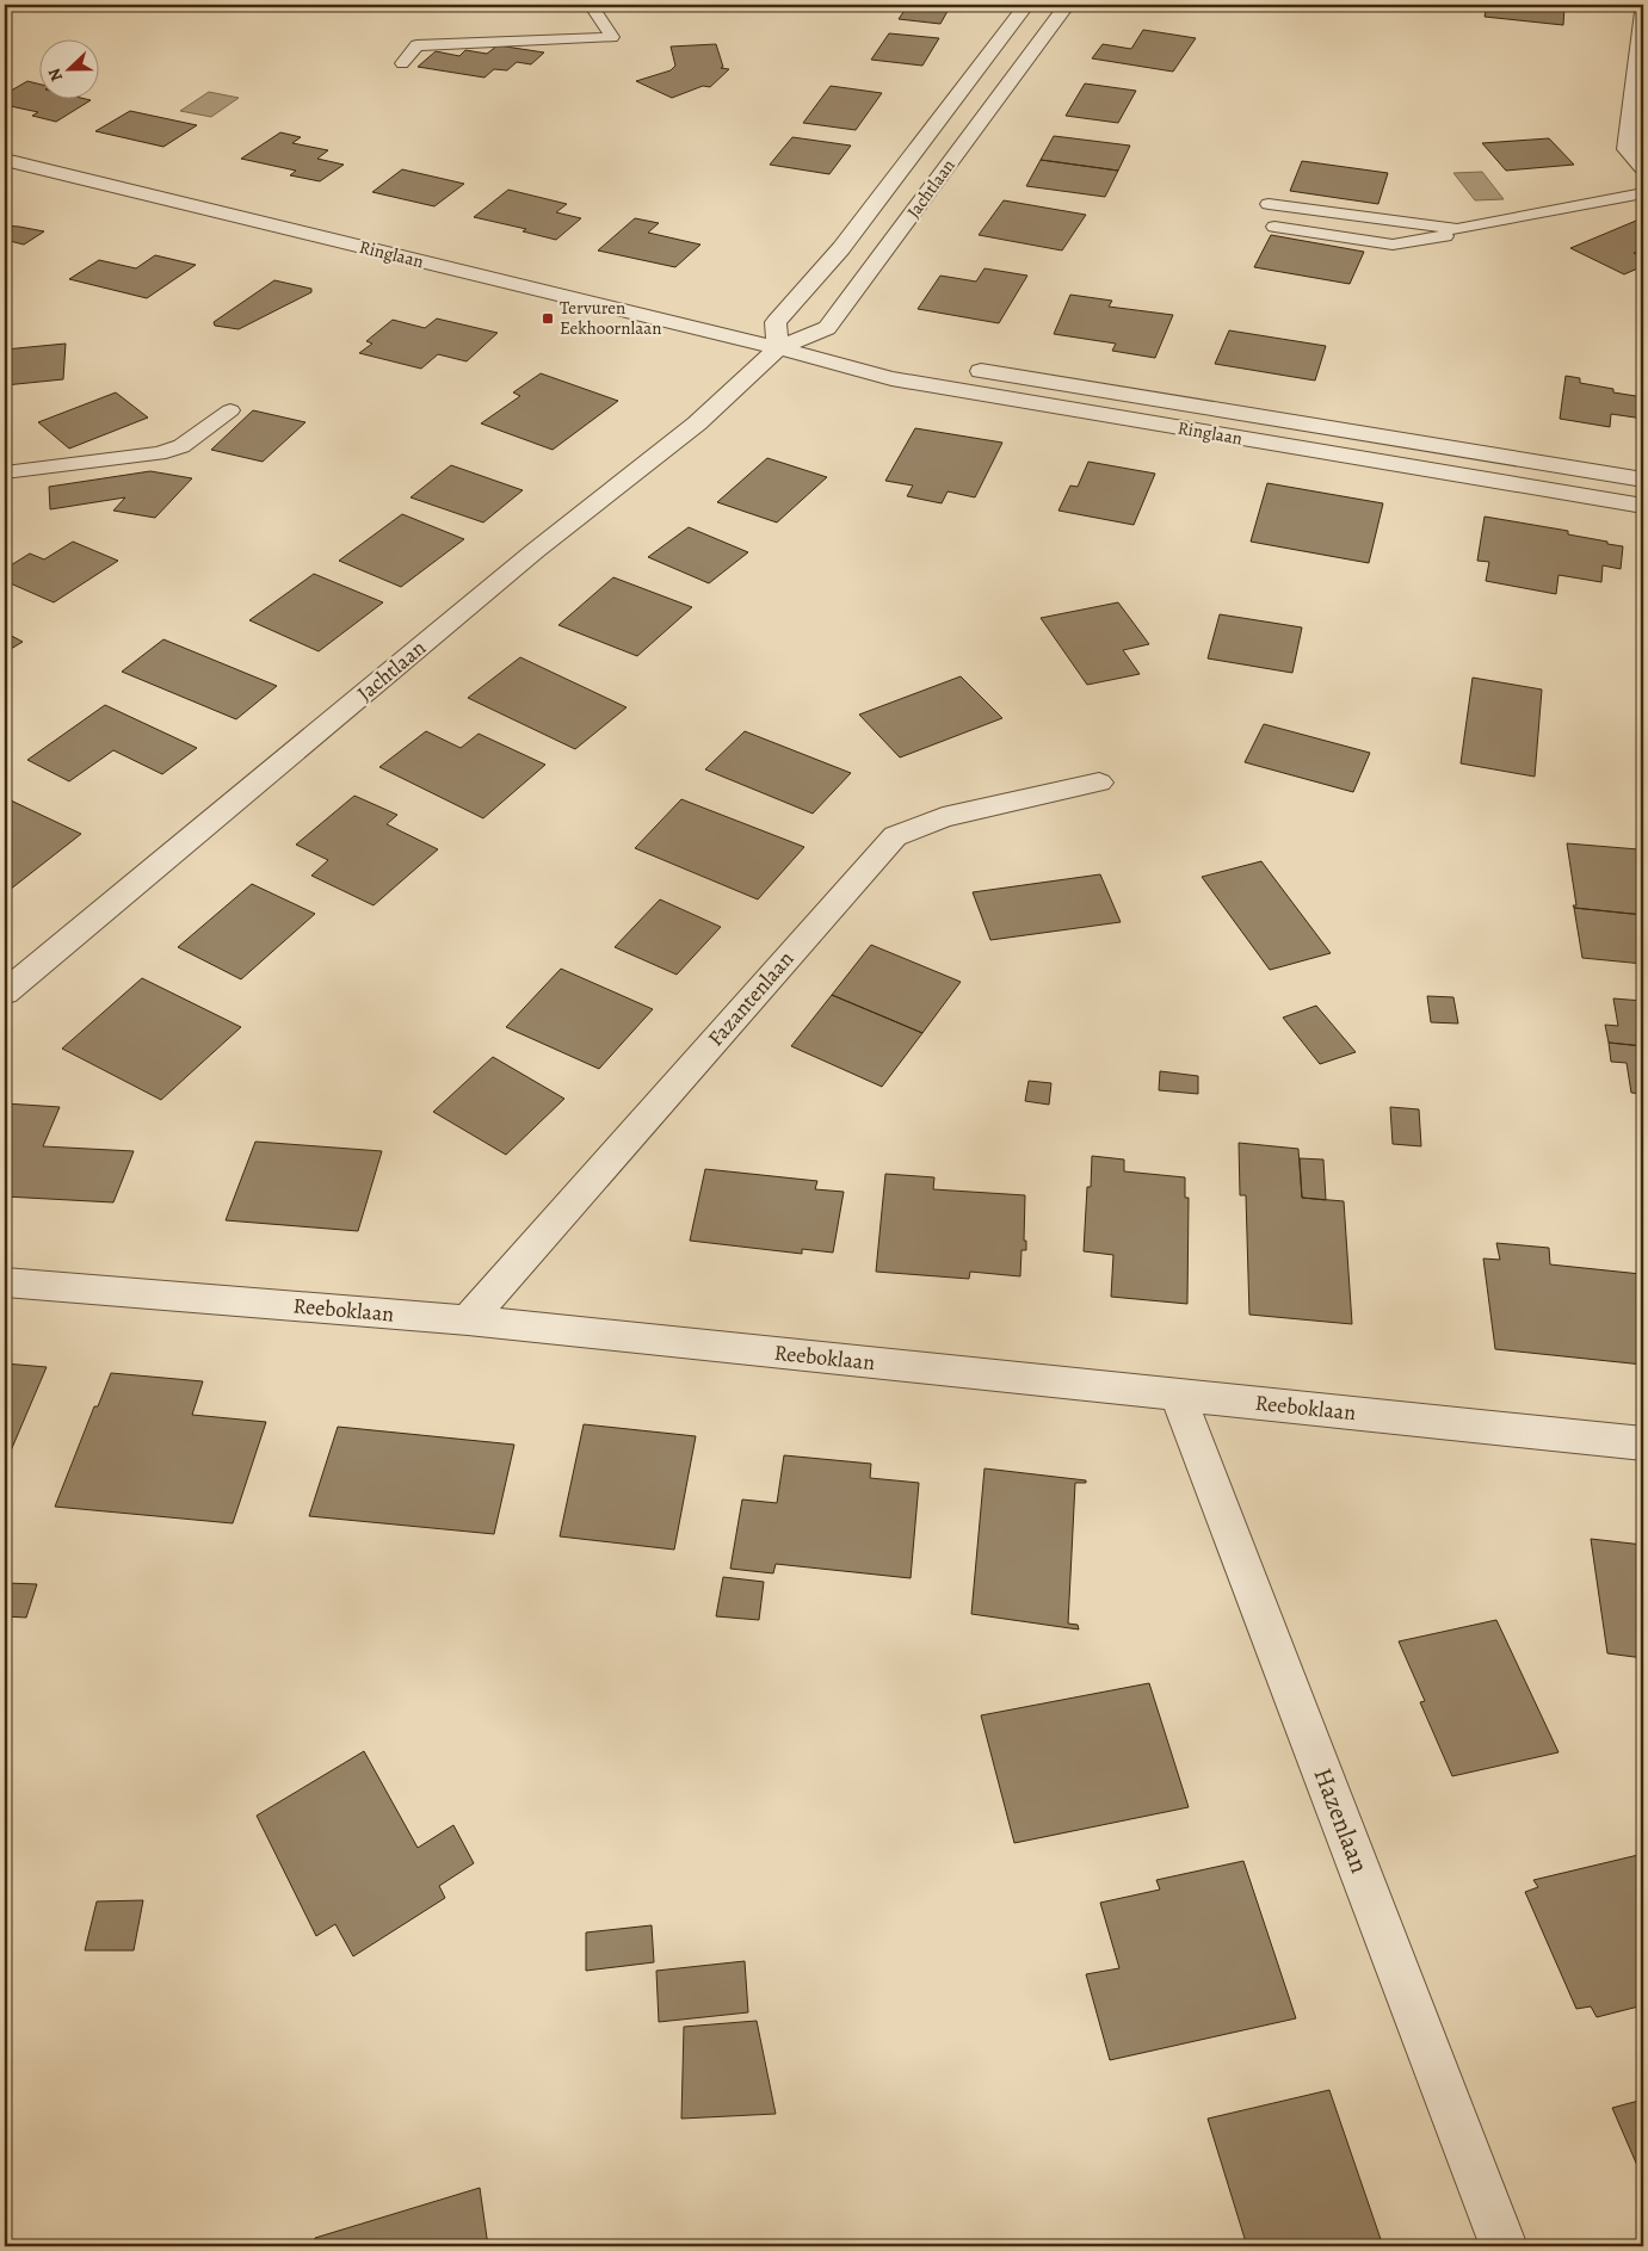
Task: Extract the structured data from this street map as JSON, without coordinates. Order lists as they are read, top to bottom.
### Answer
{
  "streets": {
    "street": [
      "Jachtlaan",
      "Ringlaan",
      "Fazantenlaan",
      "Reeboklaan",
      "Hazenlaan"
    ]
  },
  "crossings": [
    ["Jachtlaan", "Ringlaan"],
    ["Fazantenlaan", "Reeboklaan"],
    ["Reeboklaan", "Hazenlaan"]
  ],
  "places": {
    "transit": ["Tervuren Eekhoornlaan"]
  },
  "north": "left"
}
